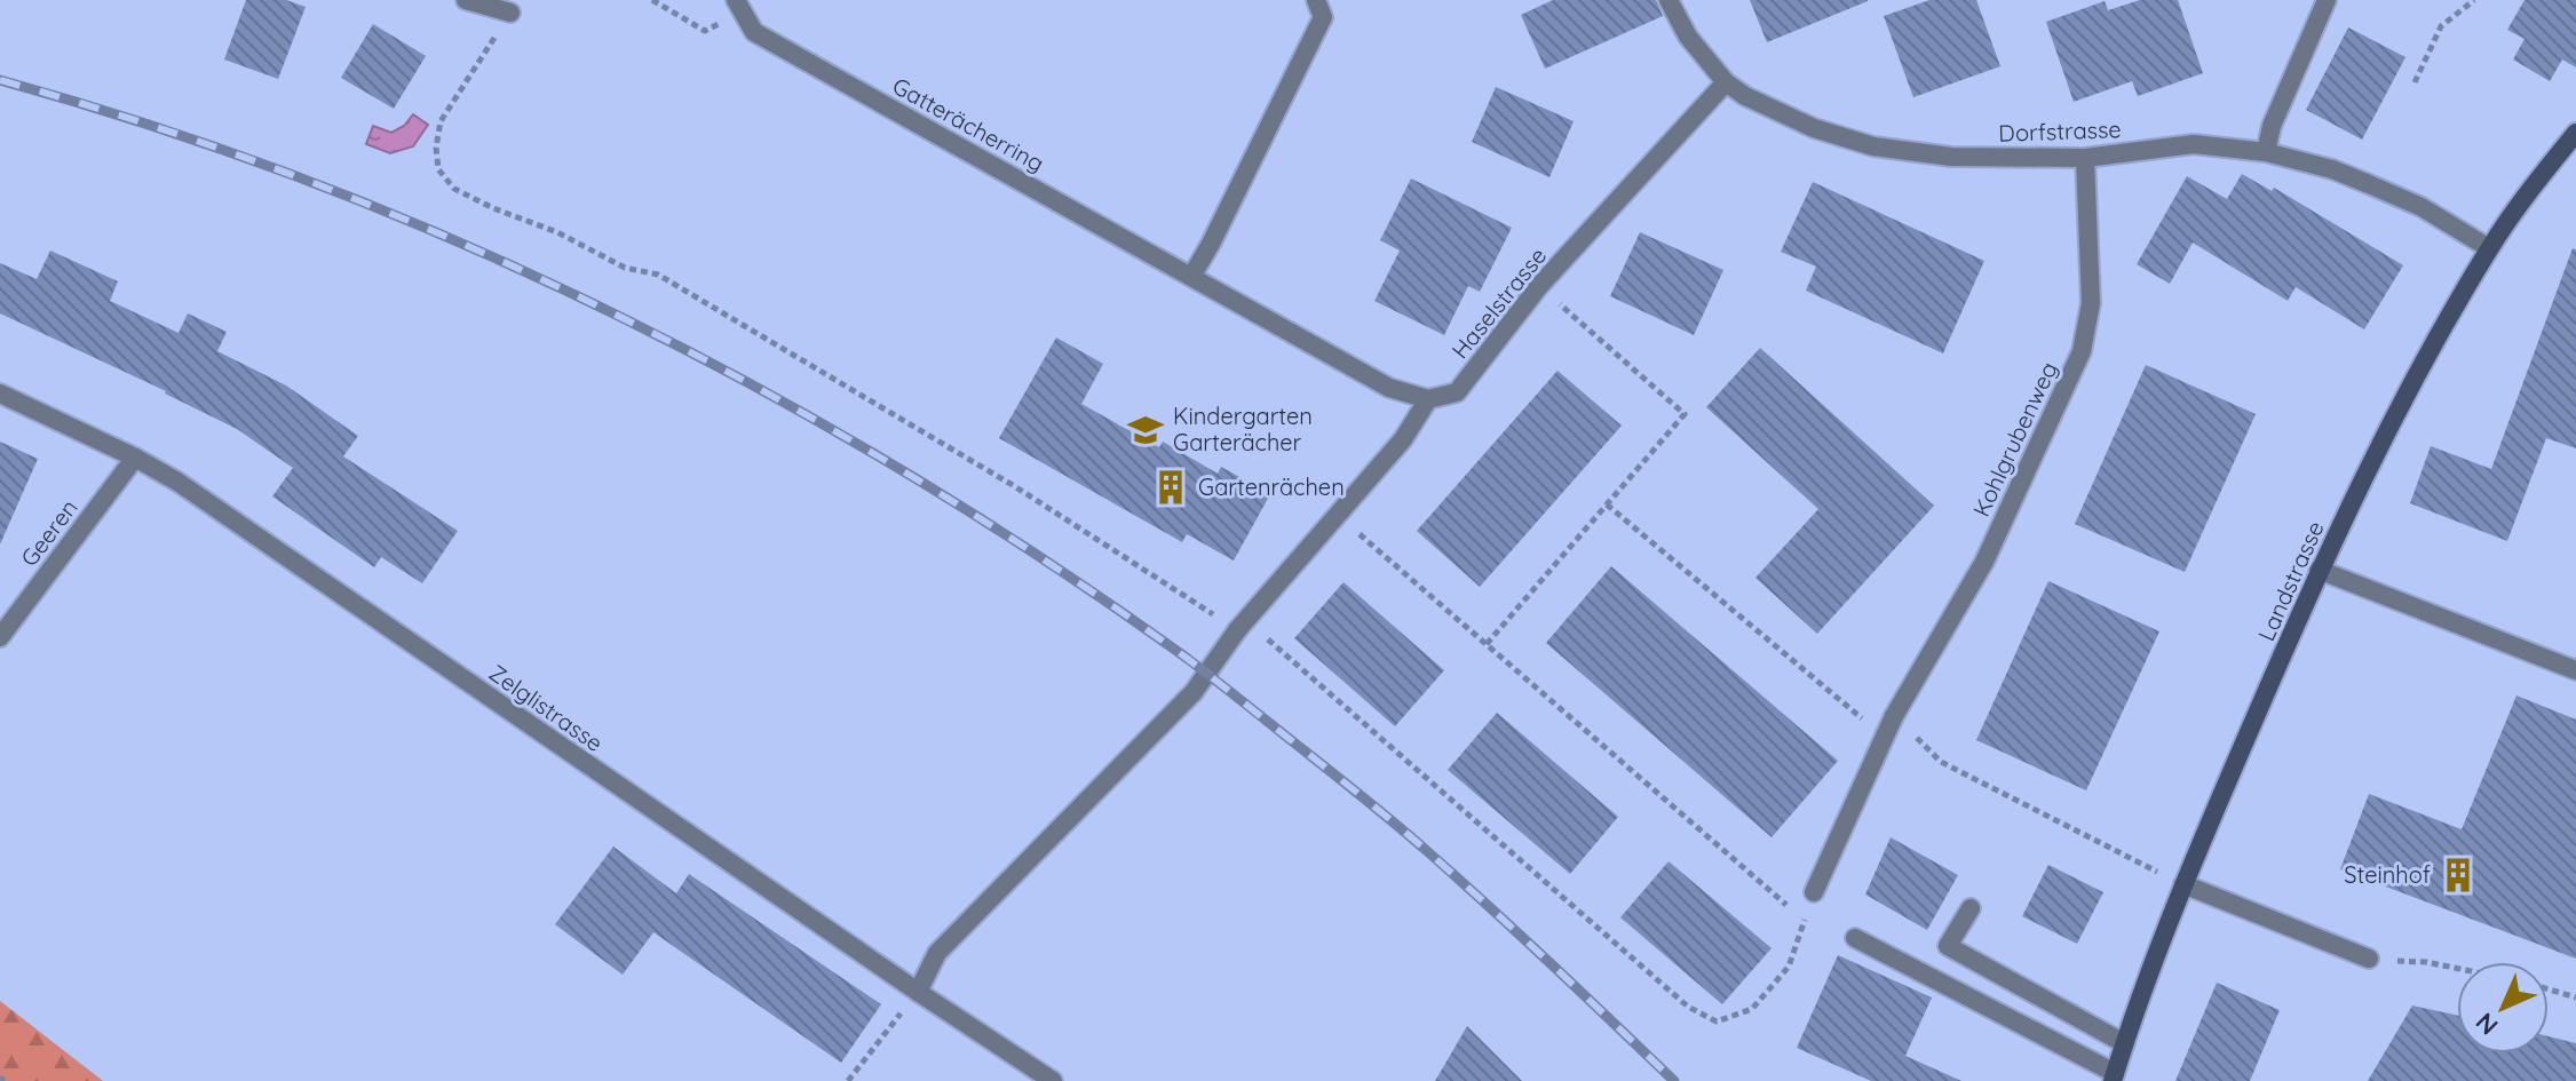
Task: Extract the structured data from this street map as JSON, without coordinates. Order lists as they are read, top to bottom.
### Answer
{
  "streets": {
    "main road": ["Landstrasse"],
    "street": [
      "Gatterächerring",
      "Dorfstrasse",
      "Haselstrasse",
      "Kohlgrubenweg",
      "Geeren",
      "Zelglistrasse"
    ]
  },
  "crossings": [
    ["Gatterächerring", "Haselstrasse"],
    ["Dorfstrasse", "Haselstrasse"],
    ["Dorfstrasse", "Kohlgrubenweg"],
    ["Dorfstrasse", "Landstrasse"],
    ["Geeren", "Zelglistrasse"]
  ],
  "places": {
    "school or university": ["Kindergarten Garterächer"],
    "building": ["Gartenrächen", "Steinhof"]
  },
  "north": "bottom left"
}
